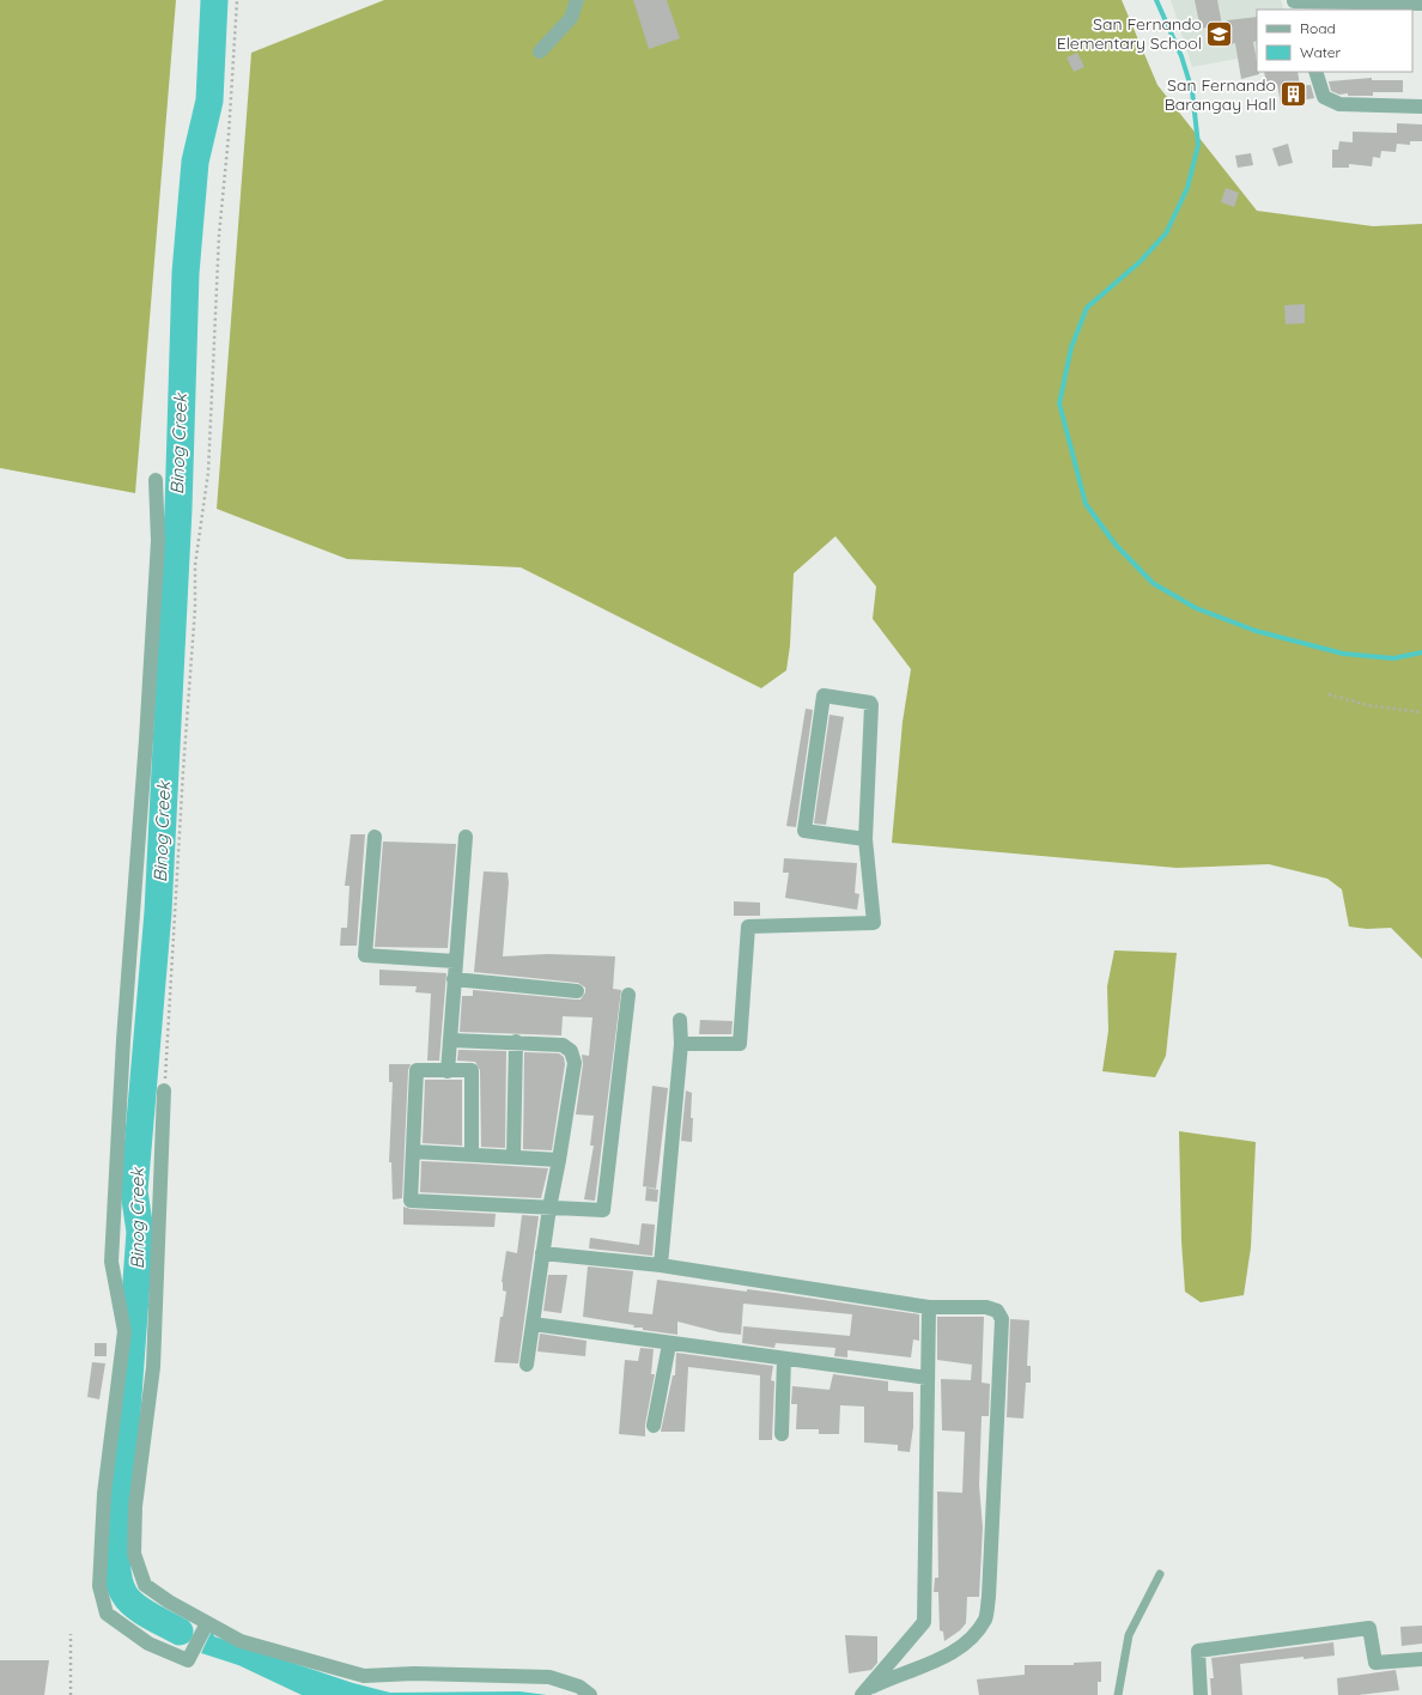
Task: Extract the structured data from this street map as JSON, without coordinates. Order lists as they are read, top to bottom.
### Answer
{
  "water": ["Binog Creek"],
  "places": {
    "school or university": ["San Fernando Elementary School"],
    "building": ["San Fernando Barangay Hall"]
  },
  "legend": ["Road", "Water"]
}
